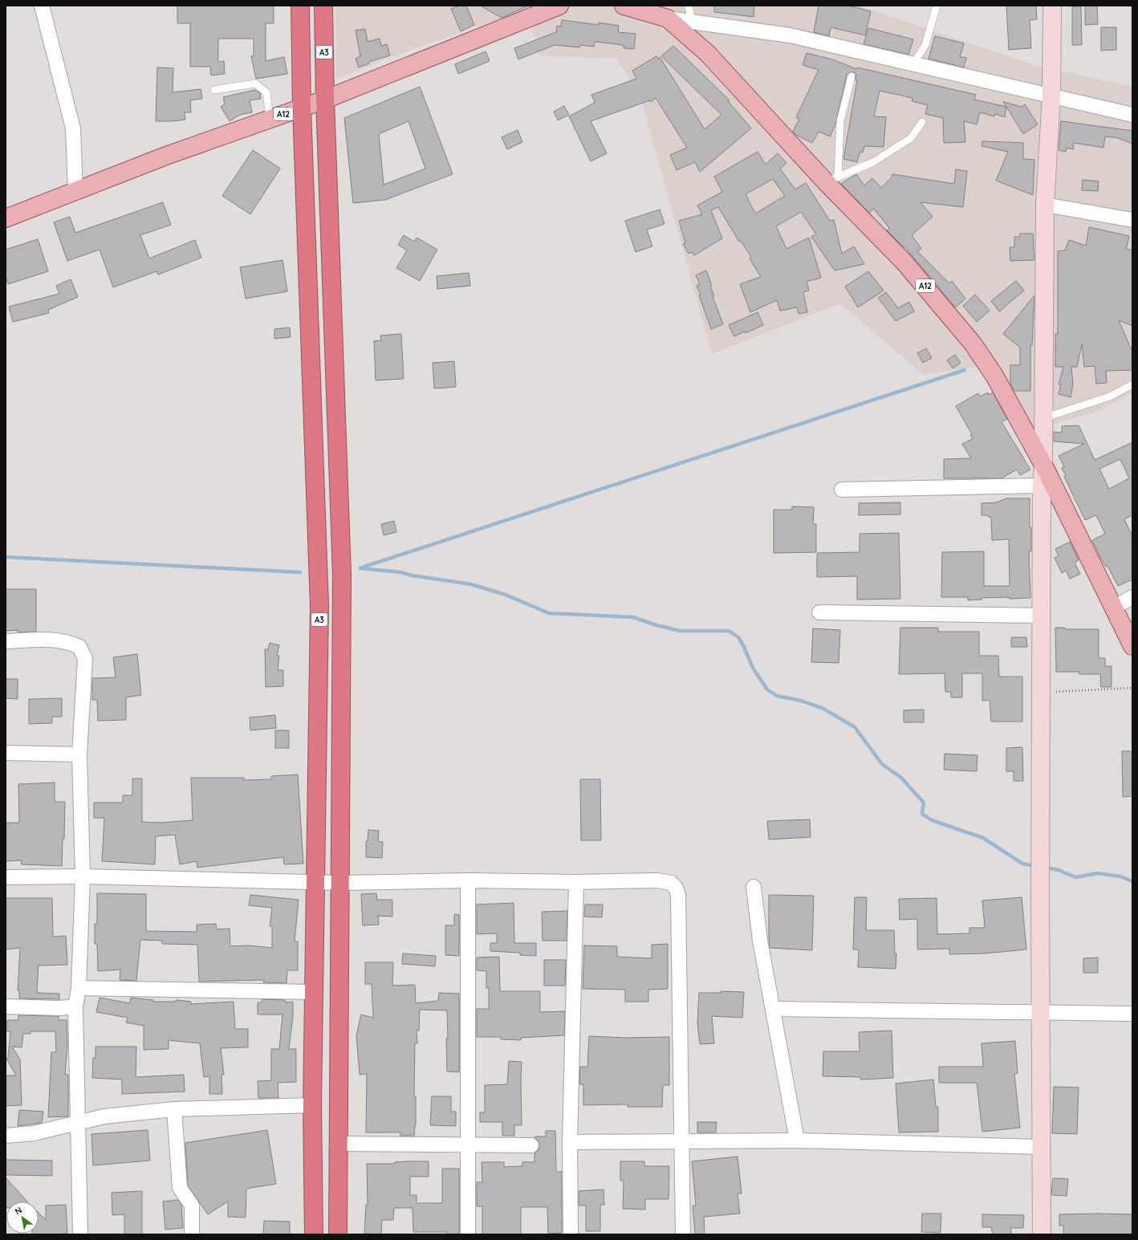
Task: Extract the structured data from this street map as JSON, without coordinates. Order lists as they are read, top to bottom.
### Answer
{
  "streets": {
    "highway": ["A3"],
    "main road": ["A12"]
  },
  "crossings": [
    ["A3", "A12"]
  ],
  "north": "top left"
}
